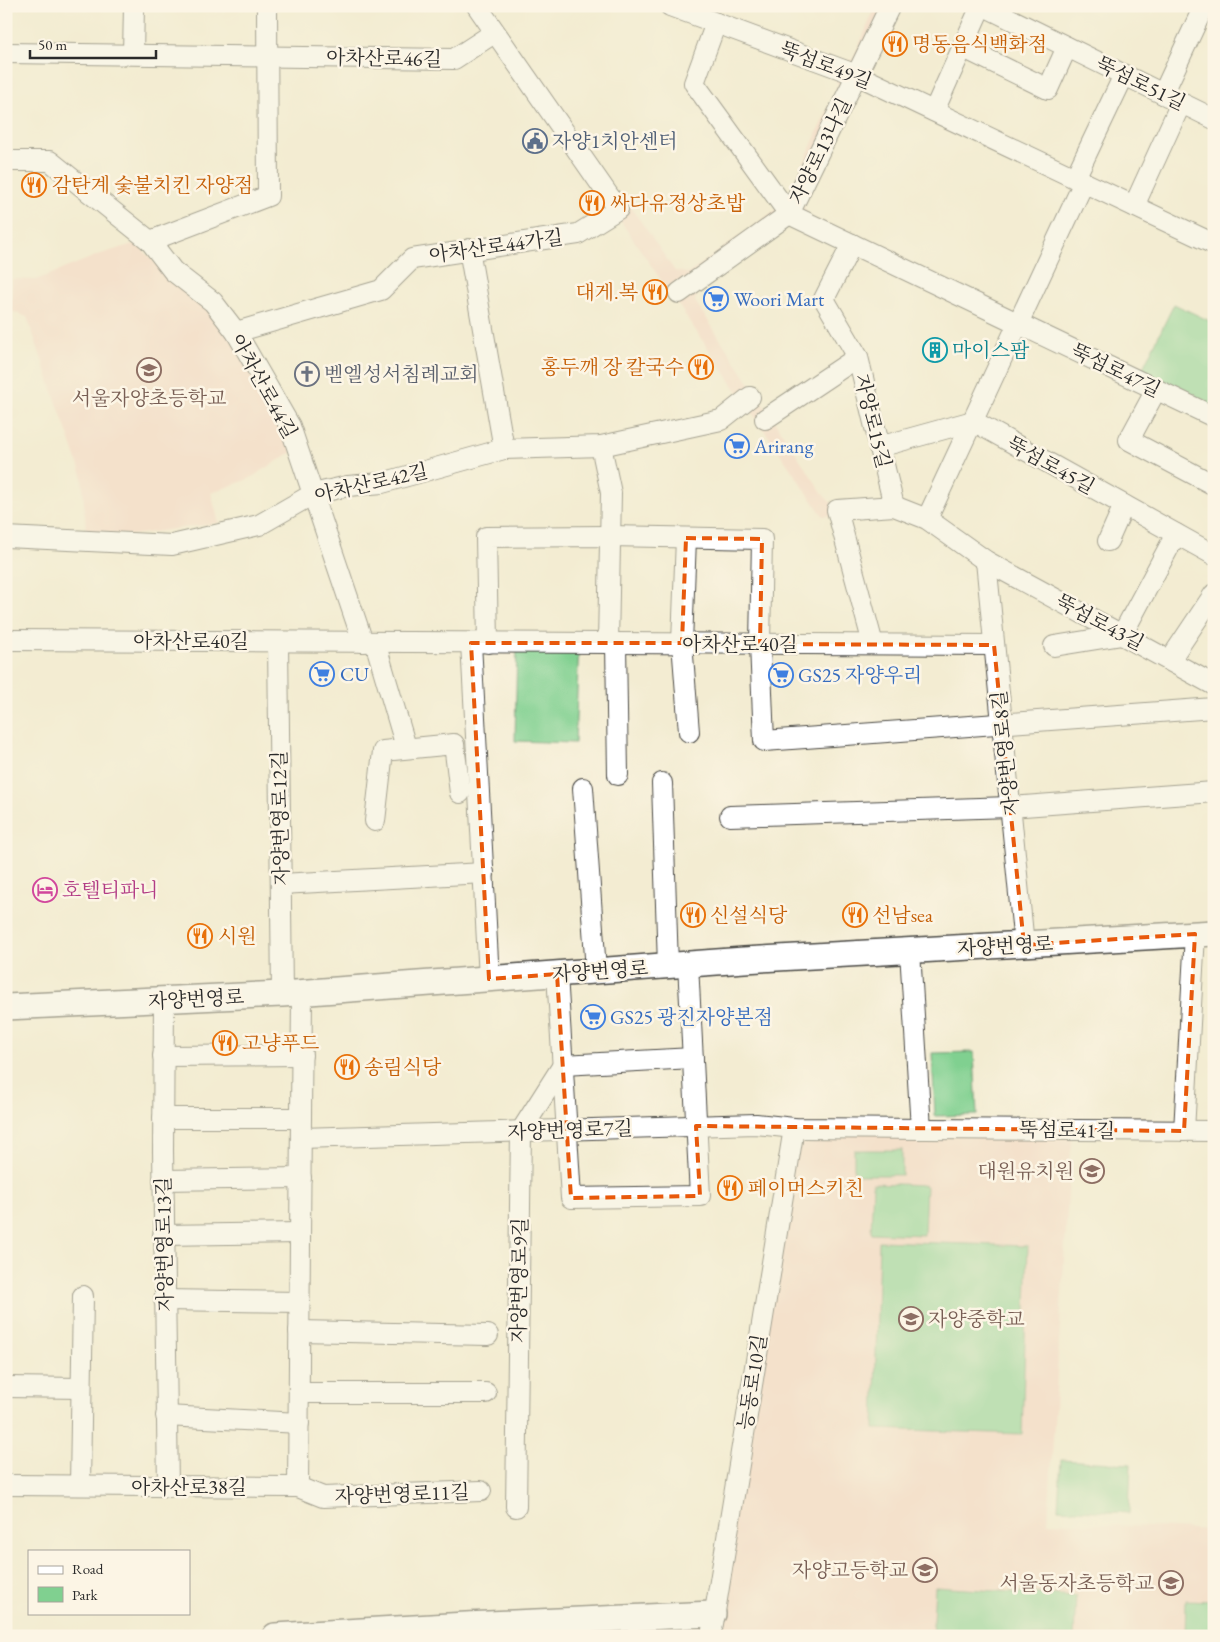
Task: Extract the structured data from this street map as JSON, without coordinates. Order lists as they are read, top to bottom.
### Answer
{
  "streets": {
    "street": [
      "아차산로46길",
      "뚝섬로49길",
      "뚝섬로51길",
      "자양로13나길",
      "아차산로44가길",
      "뚝섬로47길",
      "아차산로44길",
      "자양로15길",
      "뚝섬로45길",
      "아차산로42길",
      "뚝섬로43길",
      "아차산로40길",
      "자양번영로8길",
      "자양번영로12길",
      "자양번영로",
      "자양번영로7길",
      "뚝섬로41길",
      "자양번영로13길",
      "자양번영로9길",
      "능동로10길",
      "아차산로38길",
      "자양번영로11길"
    ]
  },
  "crossings": [
    ["아차산로46길", "아차산로44가길"],
    ["뚝섬로49길", "자양로13나길"],
    ["자양로13나길", "뚝섬로47길"],
    ["아차산로44가길", "아차산로44길"],
    ["아차산로44길", "아차산로42길"],
    ["아차산로44길", "아차산로40길"],
    ["뚝섬로43길", "자양번영로8길"],
    ["아차산로40길", "자양번영로8길"],
    ["아차산로40길", "자양번영로12길"],
    ["자양번영로8길", "자양번영로"],
    ["자양번영로12길", "자양번영로"],
    ["자양번영로", "뚝섬로41길"],
    ["자양번영로", "자양번영로13길"],
    ["자양번영로7길", "뚝섬로41길"],
    ["자양번영로7길", "자양번영로9길"],
    ["자양번영로7길", "능동로10길"],
    ["뚝섬로41길", "능동로10길"],
    ["자양번영로13길", "아차산로38길"],
    ["아차산로38길", "자양번영로11길"]
  ],
  "places": {
    "restaurant": [
      "명동음식백화점",
      "감탄계 숯불치킨 자양점",
      "싸다유정상초밥",
      "대게.복",
      "홍두깨 장 칼국수",
      "신설식당",
      "선남sea",
      "시원",
      "고냥푸드",
      "송림식당",
      "페이머스키친"
    ],
    "public building": ["자양1치안센터"],
    "supermarket": [
      "Woori Mart",
      "Arirang",
      "CU",
      "GS25 자양우리",
      "GS25 광진자양본점"
    ],
    "building": ["마이스팜"],
    "school or university": [
      "서울자양초등학교",
      "대원유치원",
      "자양중학교",
      "자양고등학교",
      "서울동자초등학교"
    ],
    "church": ["벧엘성서침례교회"],
    "hotel": ["호텔티파니"]
  },
  "legend": ["Road", "Park"],
  "scale_bar": "50 m"
}
